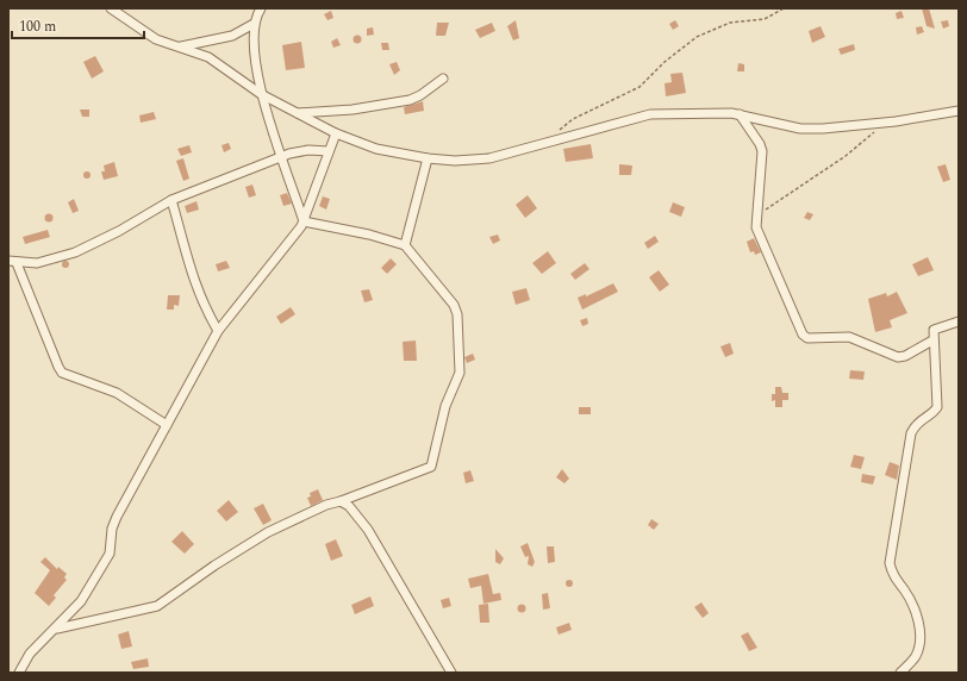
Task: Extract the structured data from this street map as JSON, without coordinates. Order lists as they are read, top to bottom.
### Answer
{
  "scale_bar": "100 m"
}
